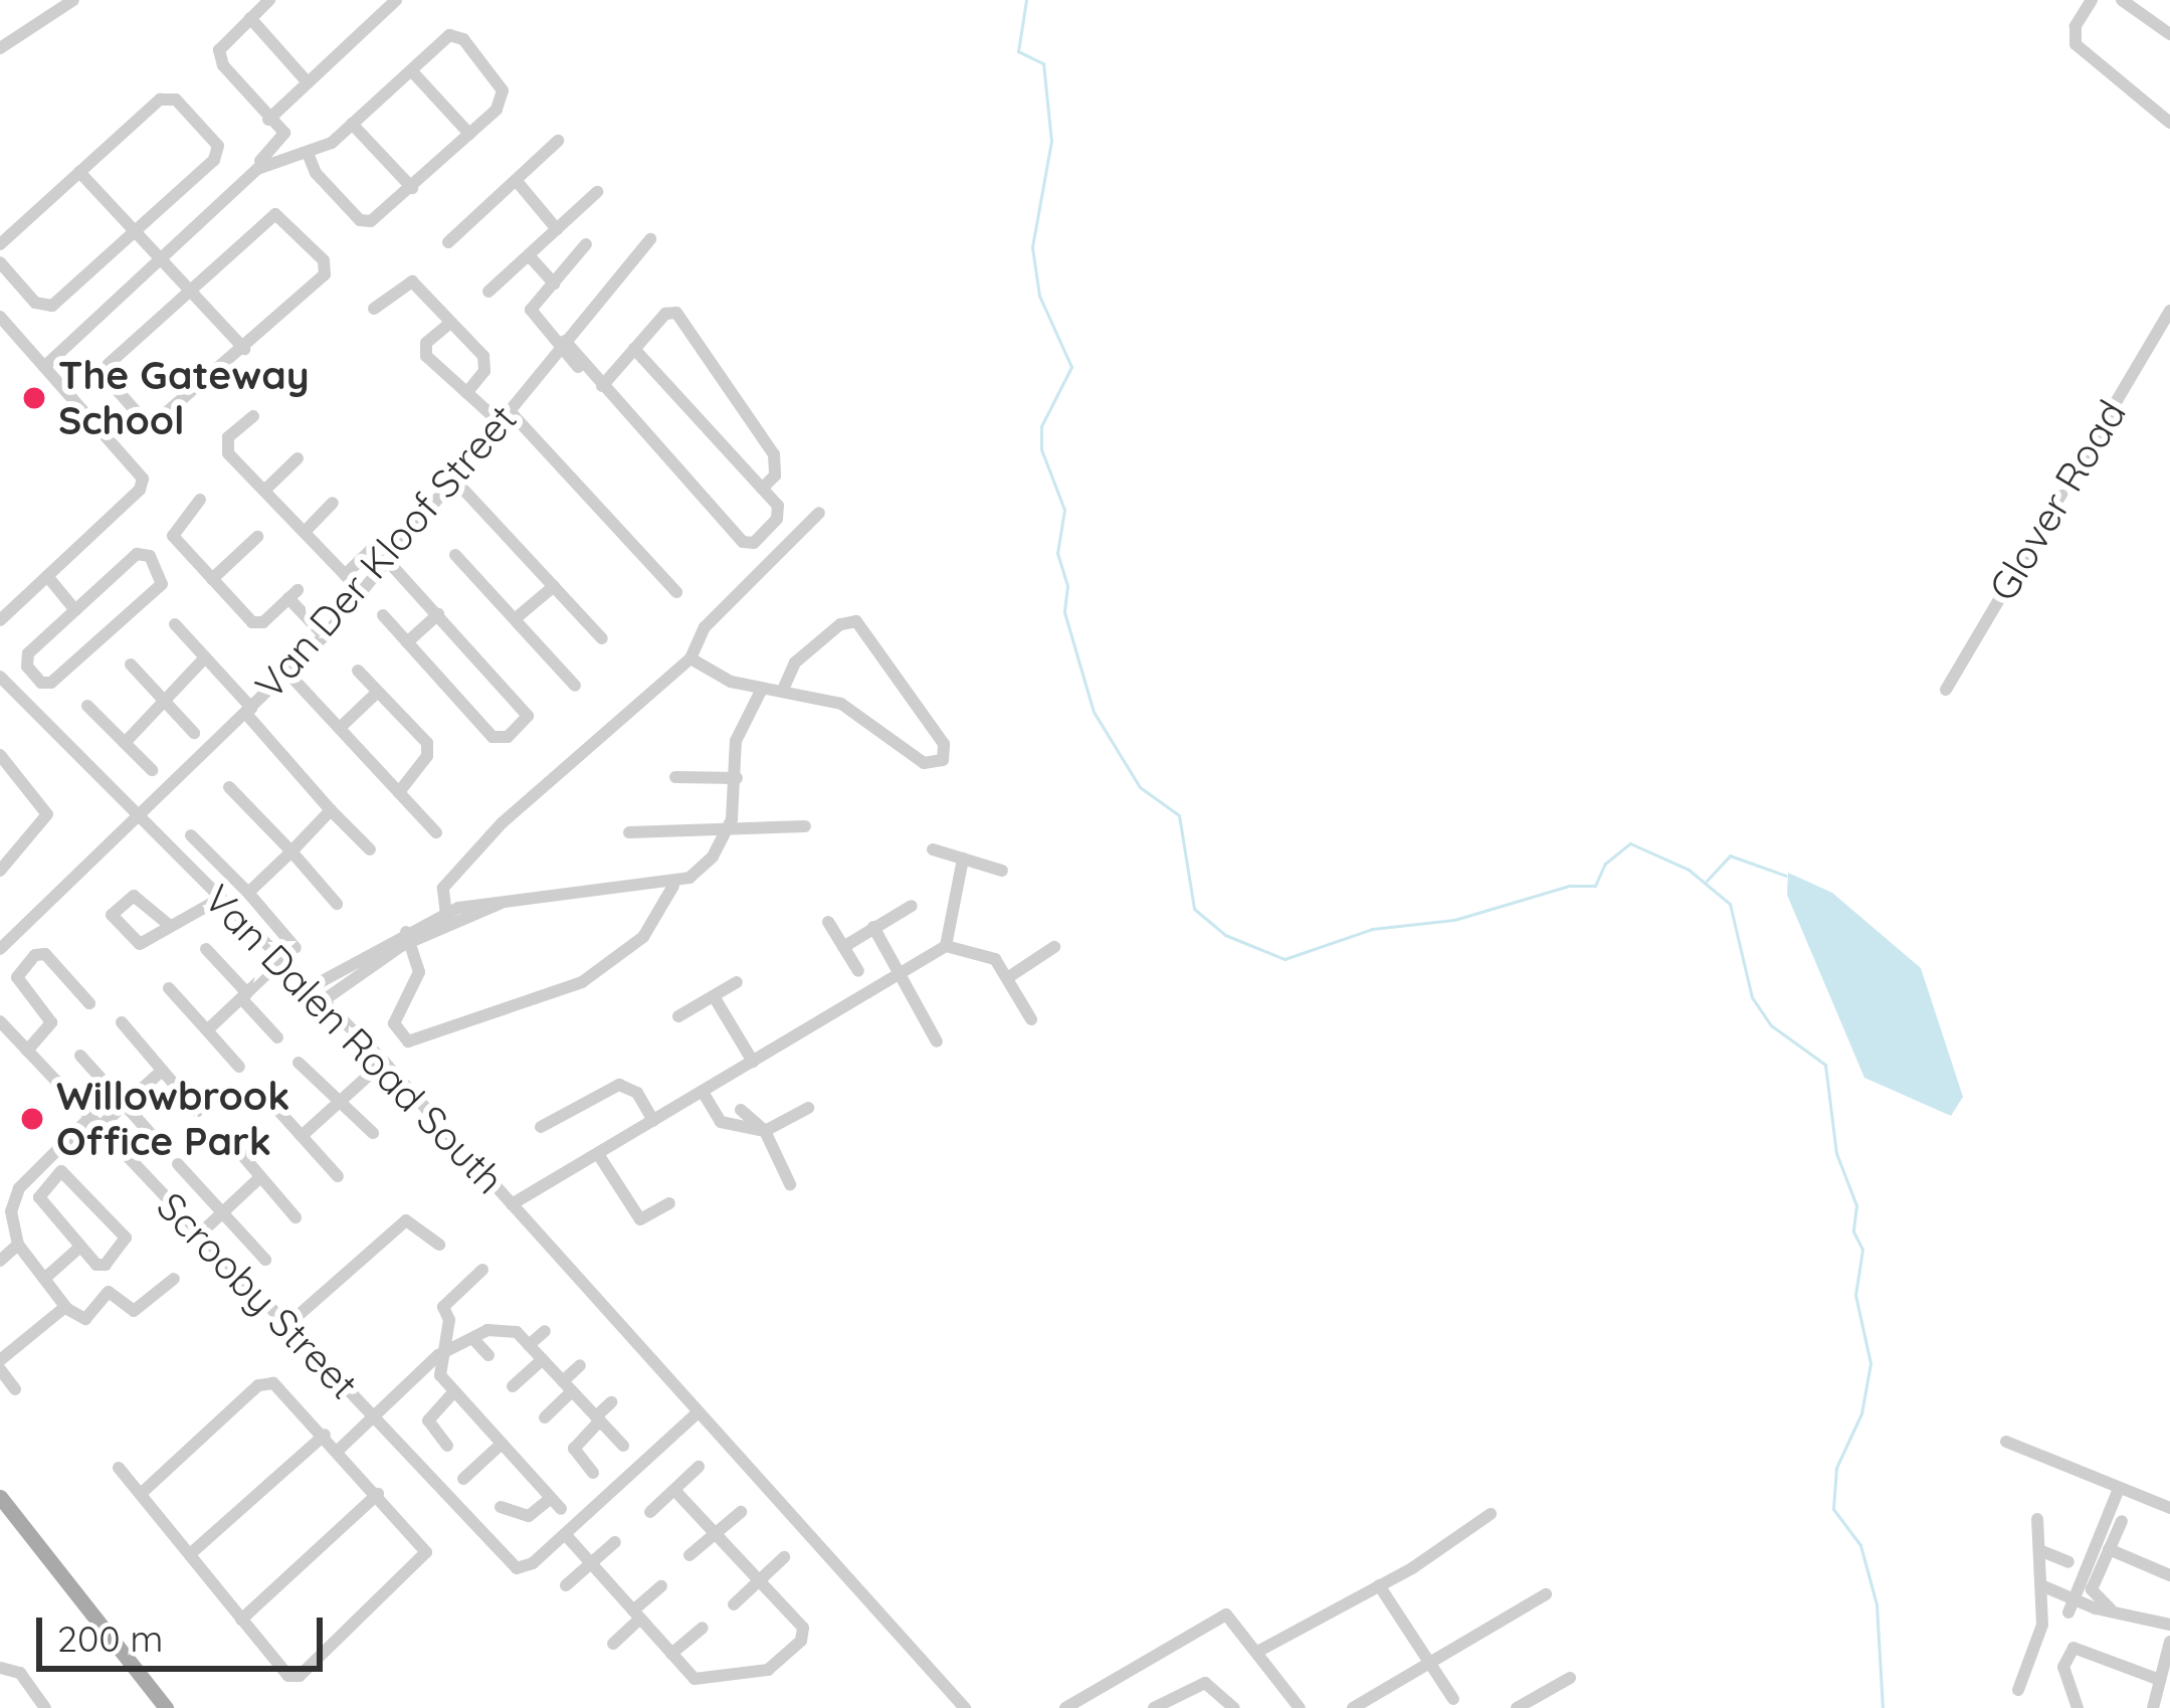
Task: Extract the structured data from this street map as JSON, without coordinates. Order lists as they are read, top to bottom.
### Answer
{
  "streets": {
    "street": [
      "Glover Road",
      "Van Der Kloof Street",
      "Van Dalen Road South",
      "Scrooby Street"
    ]
  },
  "crossings": [
    ["Van Der Kloof Street", "Van Dalen Road South"]
  ],
  "places": ["The Gateway School", "Willowbrook Office Park"],
  "scale_bar": "200 m"
}
